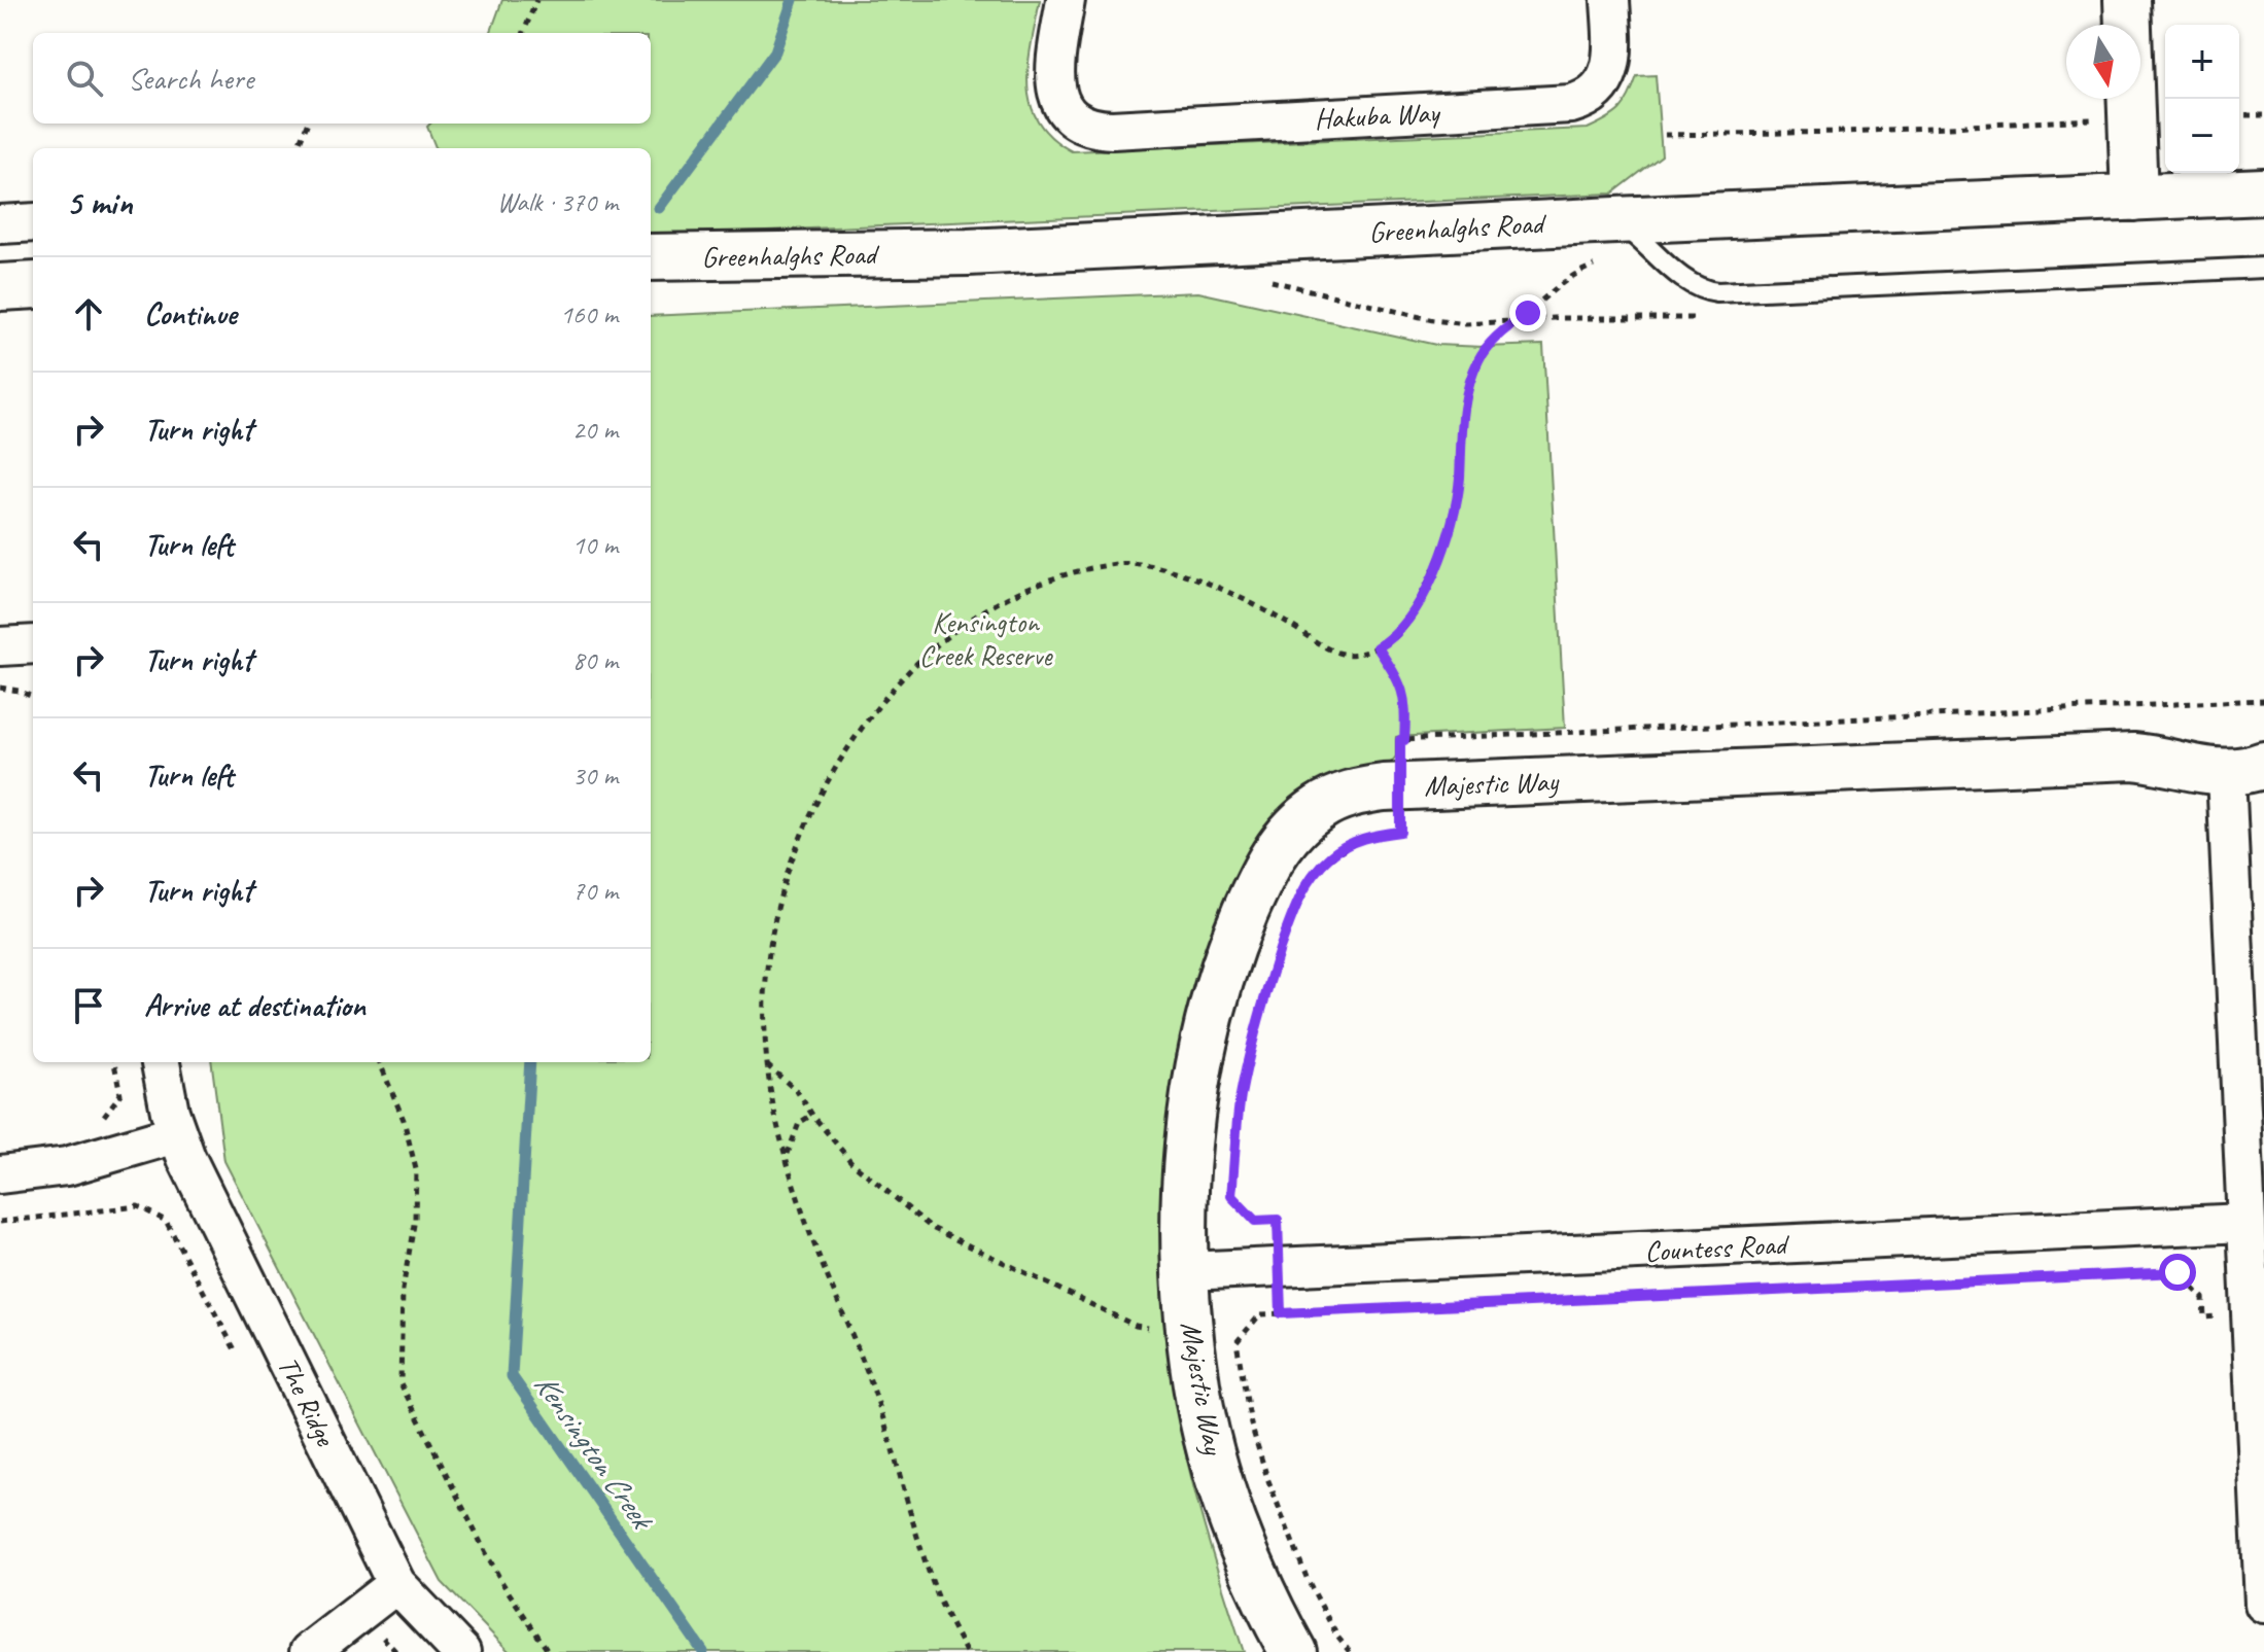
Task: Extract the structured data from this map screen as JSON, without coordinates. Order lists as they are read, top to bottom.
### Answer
{
  "streets": {
    "street": [
      "Hakuba Way",
      "Greenhalghs Road",
      "Majestic Way",
      "Countess Road",
      "The Ridge"
    ]
  },
  "crossings": [
    ["Majestic Way", "Countess Road"]
  ],
  "water": ["Kensington Creek"],
  "parks": ["Kensington Creek Reserve"],
  "north": "bottom",
  "page": {
    "map_buttons": ["+", "−"],
    "search": "Search here",
    "heading": ["5 min", "Walk · 370 m"],
    "list": [
      ["Continue", "160 m"],
      ["Turn right", "20 m"],
      ["Turn left", "10 m"],
      ["Turn right", "80 m"],
      ["Turn left", "30 m"],
      ["Turn right", "70 m"],
      "Arrive at destination"
    ]
  }
}
